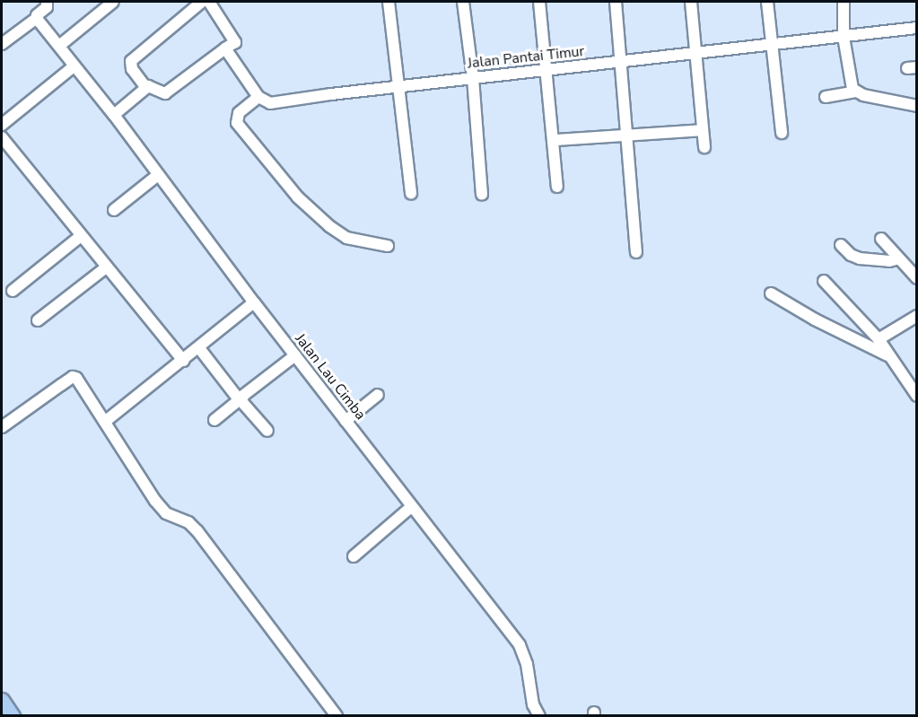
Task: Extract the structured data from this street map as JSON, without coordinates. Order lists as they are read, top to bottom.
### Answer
{
  "streets": {
    "street": ["Jalan Pantai Timur", "Jalan Lau Cimba"]
  }
}
